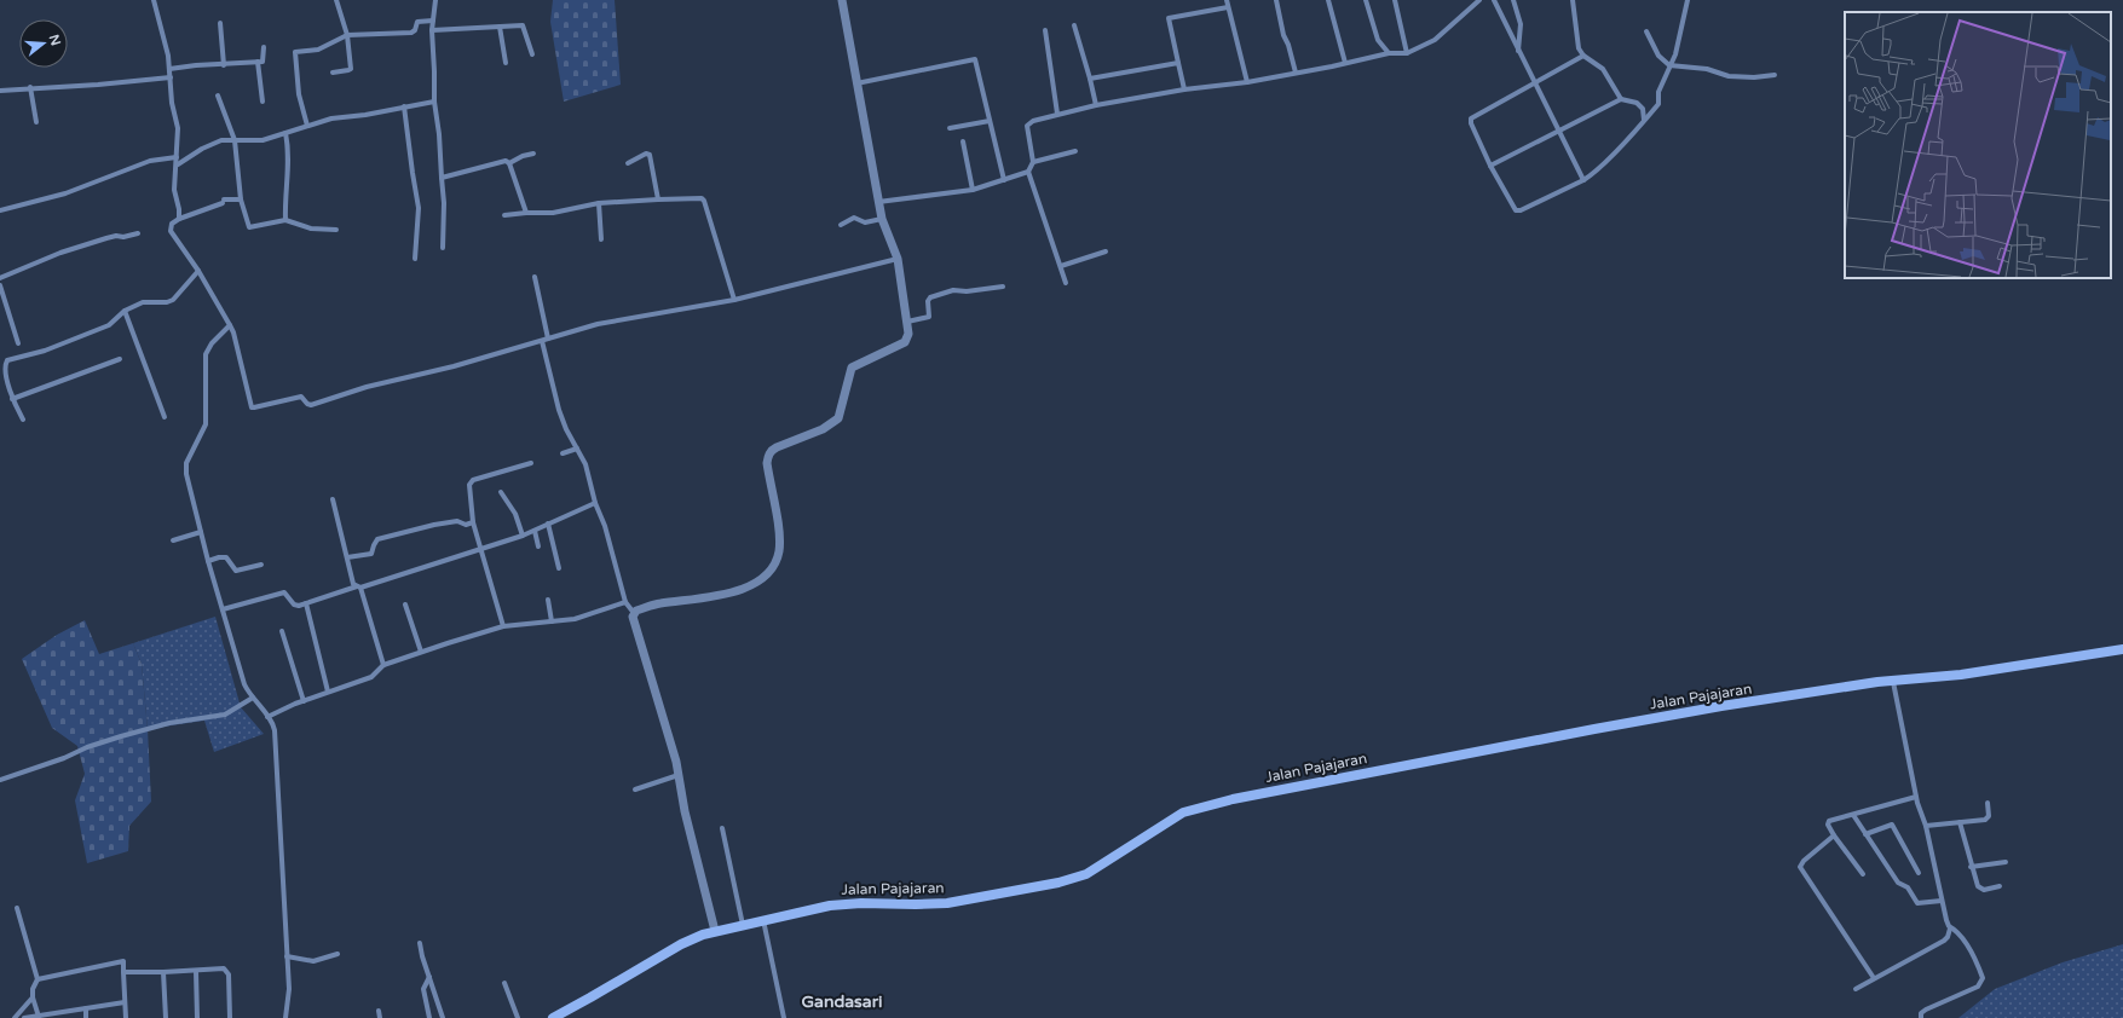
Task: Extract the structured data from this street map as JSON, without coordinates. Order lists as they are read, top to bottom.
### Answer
{
  "streets": {
    "main road": ["Jalan Pajajaran"]
  },
  "districts": ["Gandasari"],
  "north": "right"
}
